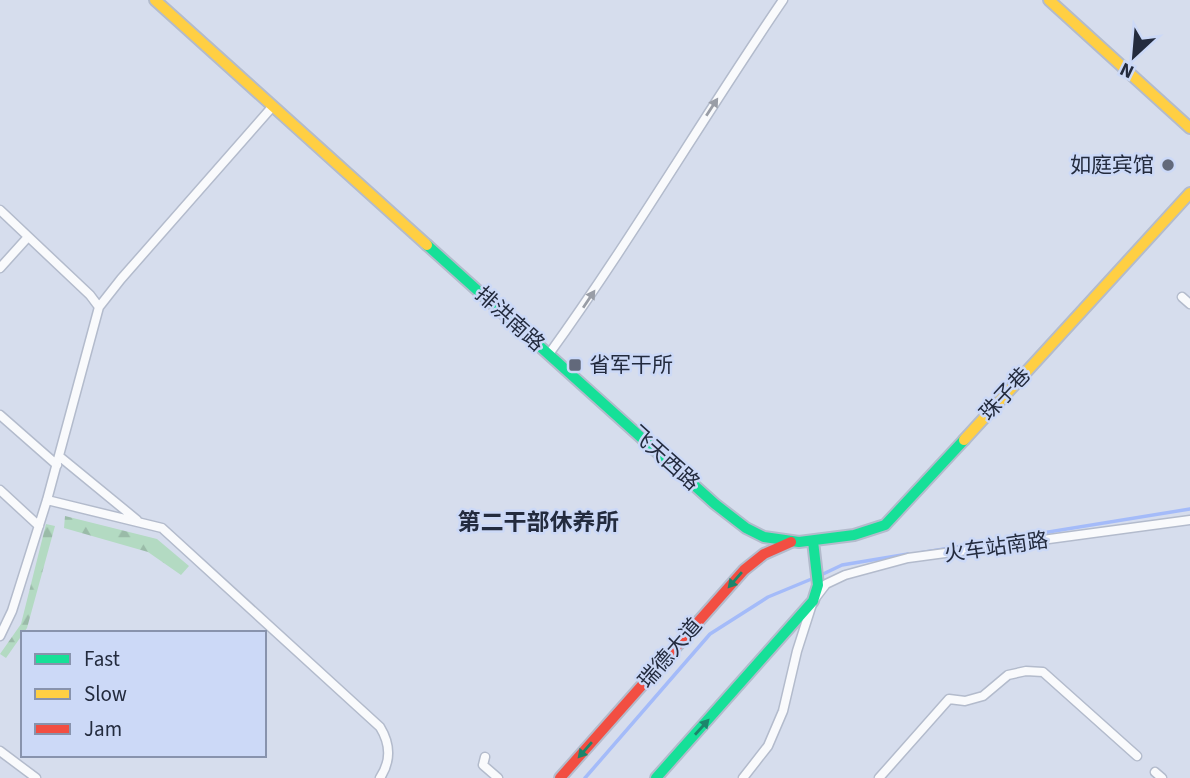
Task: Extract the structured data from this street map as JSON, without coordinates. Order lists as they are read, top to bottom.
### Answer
{
  "streets": {
    "street": [
      "排洪南路",
      "珠子巷",
      "飞天西路",
      "火车站南路",
      "瑞德大道"
    ]
  },
  "crossings": [
    ["排洪南路", "飞天西路"],
    ["珠子巷", "飞天西路"],
    ["珠子巷", "瑞德大道"],
    ["飞天西路", "瑞德大道"]
  ],
  "one_way": ["排洪南路"],
  "districts": ["第二干部休养所"],
  "places": {
    "other": ["如庭宾馆"],
    "transit": ["省军干所"]
  },
  "legend": ["Fast", "Slow", "Jam"],
  "north": "bottom left"
}
